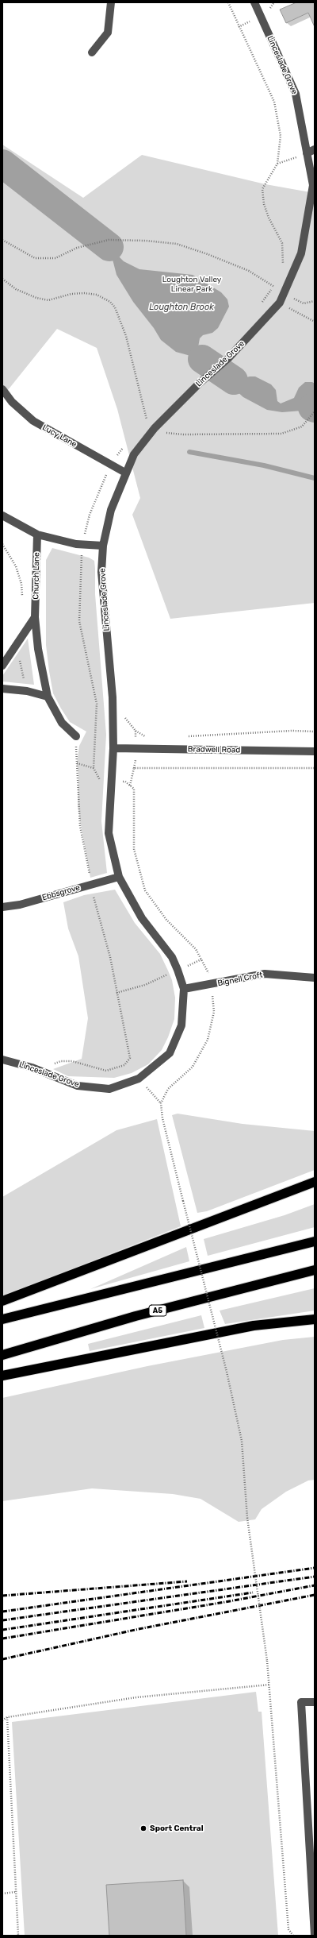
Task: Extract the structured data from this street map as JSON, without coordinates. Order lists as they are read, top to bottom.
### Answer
{
  "streets": {
    "highway": ["A5"],
    "street": [
      "Linceslade Grove",
      "Lucy Lane",
      "Church Lane",
      "Bradwell Road",
      "Ebbsgrove",
      "Bignell Croft"
    ]
  },
  "crossings": [
    ["Linceslade Grove", "Lucy Lane"],
    ["Linceslade Grove", "Bradwell Road"],
    ["Linceslade Grove", "Ebbsgrove"],
    ["Linceslade Grove", "Bignell Croft"]
  ],
  "water": ["Loughton Brook"],
  "parks": ["Loughton Valley Linear Park"],
  "places": ["Sport Central"]
}
